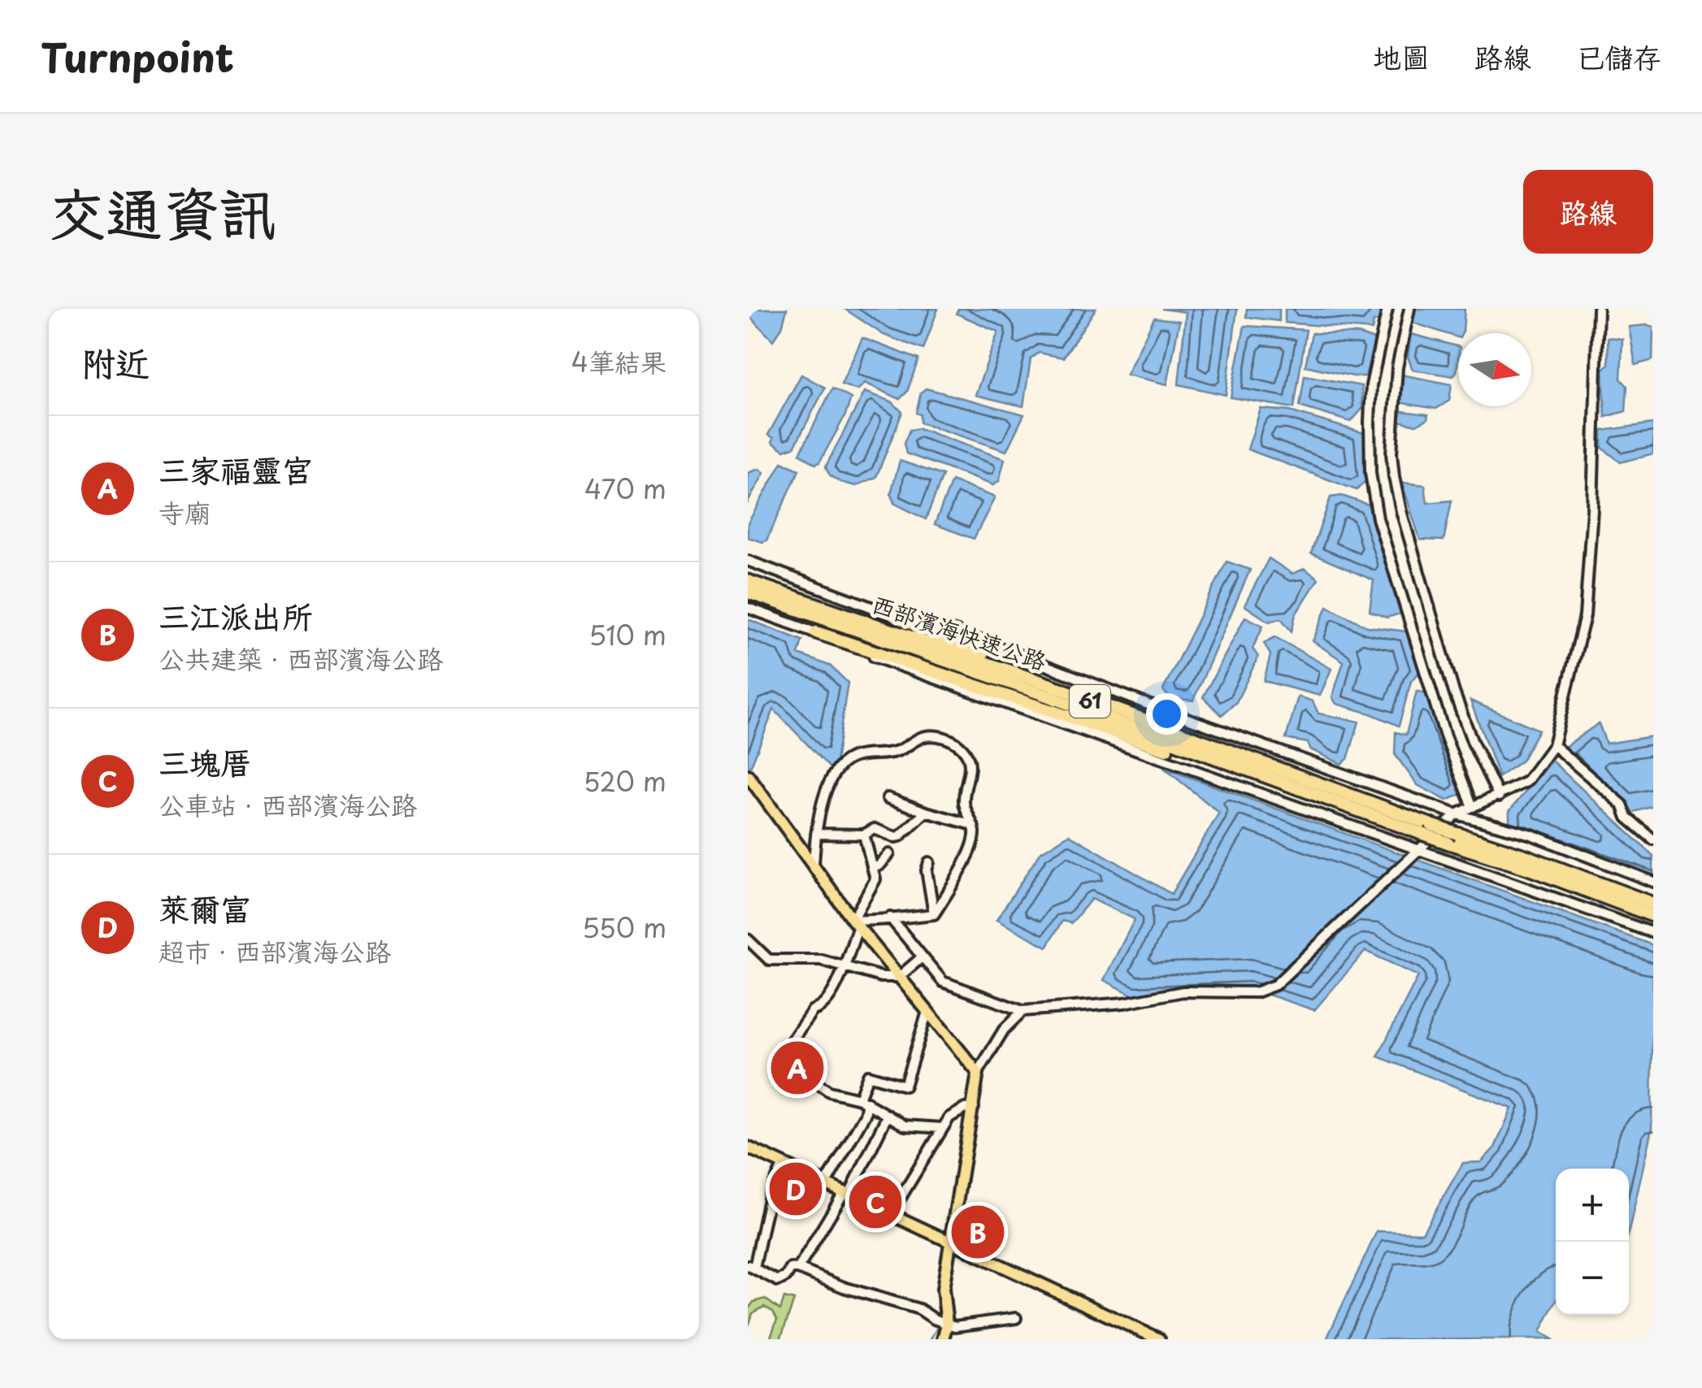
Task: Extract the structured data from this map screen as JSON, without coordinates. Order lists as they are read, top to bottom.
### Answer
{
  "streets": {
    "highway": ["西部濱海快速公路", "61"]
  },
  "crossings": [
    ["西部濱海快速公路", "61"]
  ],
  "north": "right",
  "page": {
    "header": "Turnpoint",
    "nav": ["地圖", "路線", "已儲存"],
    "title": "交通資訊",
    "buttons": "路線",
    "heading": ["附近", "4筆結果"],
    "list": [
      {
        "mark": "A",
        "name": "三家福靈宮",
        "note": "寺廟",
        "value": "470 m"
      },
      {
        "mark": "B",
        "name": "三江派出所",
        "note": "公共建築 · 西部濱海公路",
        "value": "510 m"
      },
      {
        "mark": "C",
        "name": "三塊厝",
        "note": "公車站 · 西部濱海公路",
        "value": "520 m"
      },
      {
        "mark": "D",
        "name": "萊爾富",
        "note": "超市 · 西部濱海公路",
        "value": "550 m"
      }
    ],
    "pins": [
      "A",
      "D",
      "C",
      "B"
    ],
    "map_buttons": ["+", "−"]
  }
}
